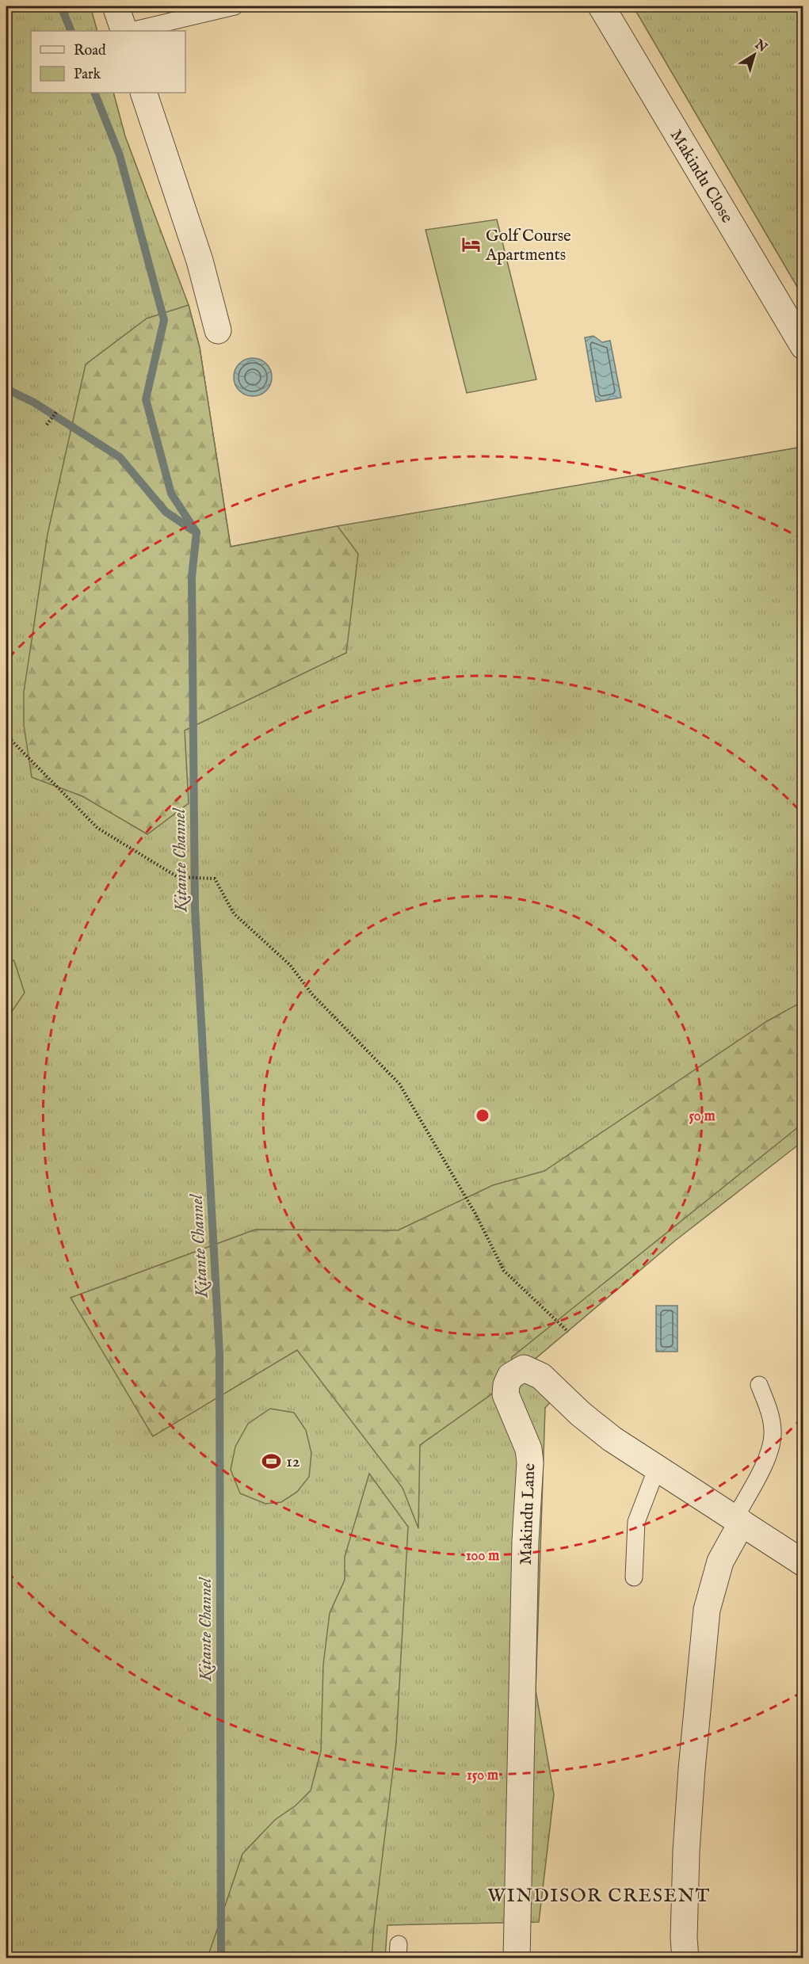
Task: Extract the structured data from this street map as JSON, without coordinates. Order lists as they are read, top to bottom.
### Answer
{
  "streets": {
    "street": ["Makindu Close", "Makindu Lane"]
  },
  "districts": ["WINDISOR CRESENT"],
  "water": ["Kitante Channel"],
  "places": {
    "hotel": ["Golf Course Apartments"],
    "sports": ["12"]
  },
  "legend": ["Road", "Park"],
  "north": "top right",
  "rings": ["50 m", "100 m", "150 m"]
}
